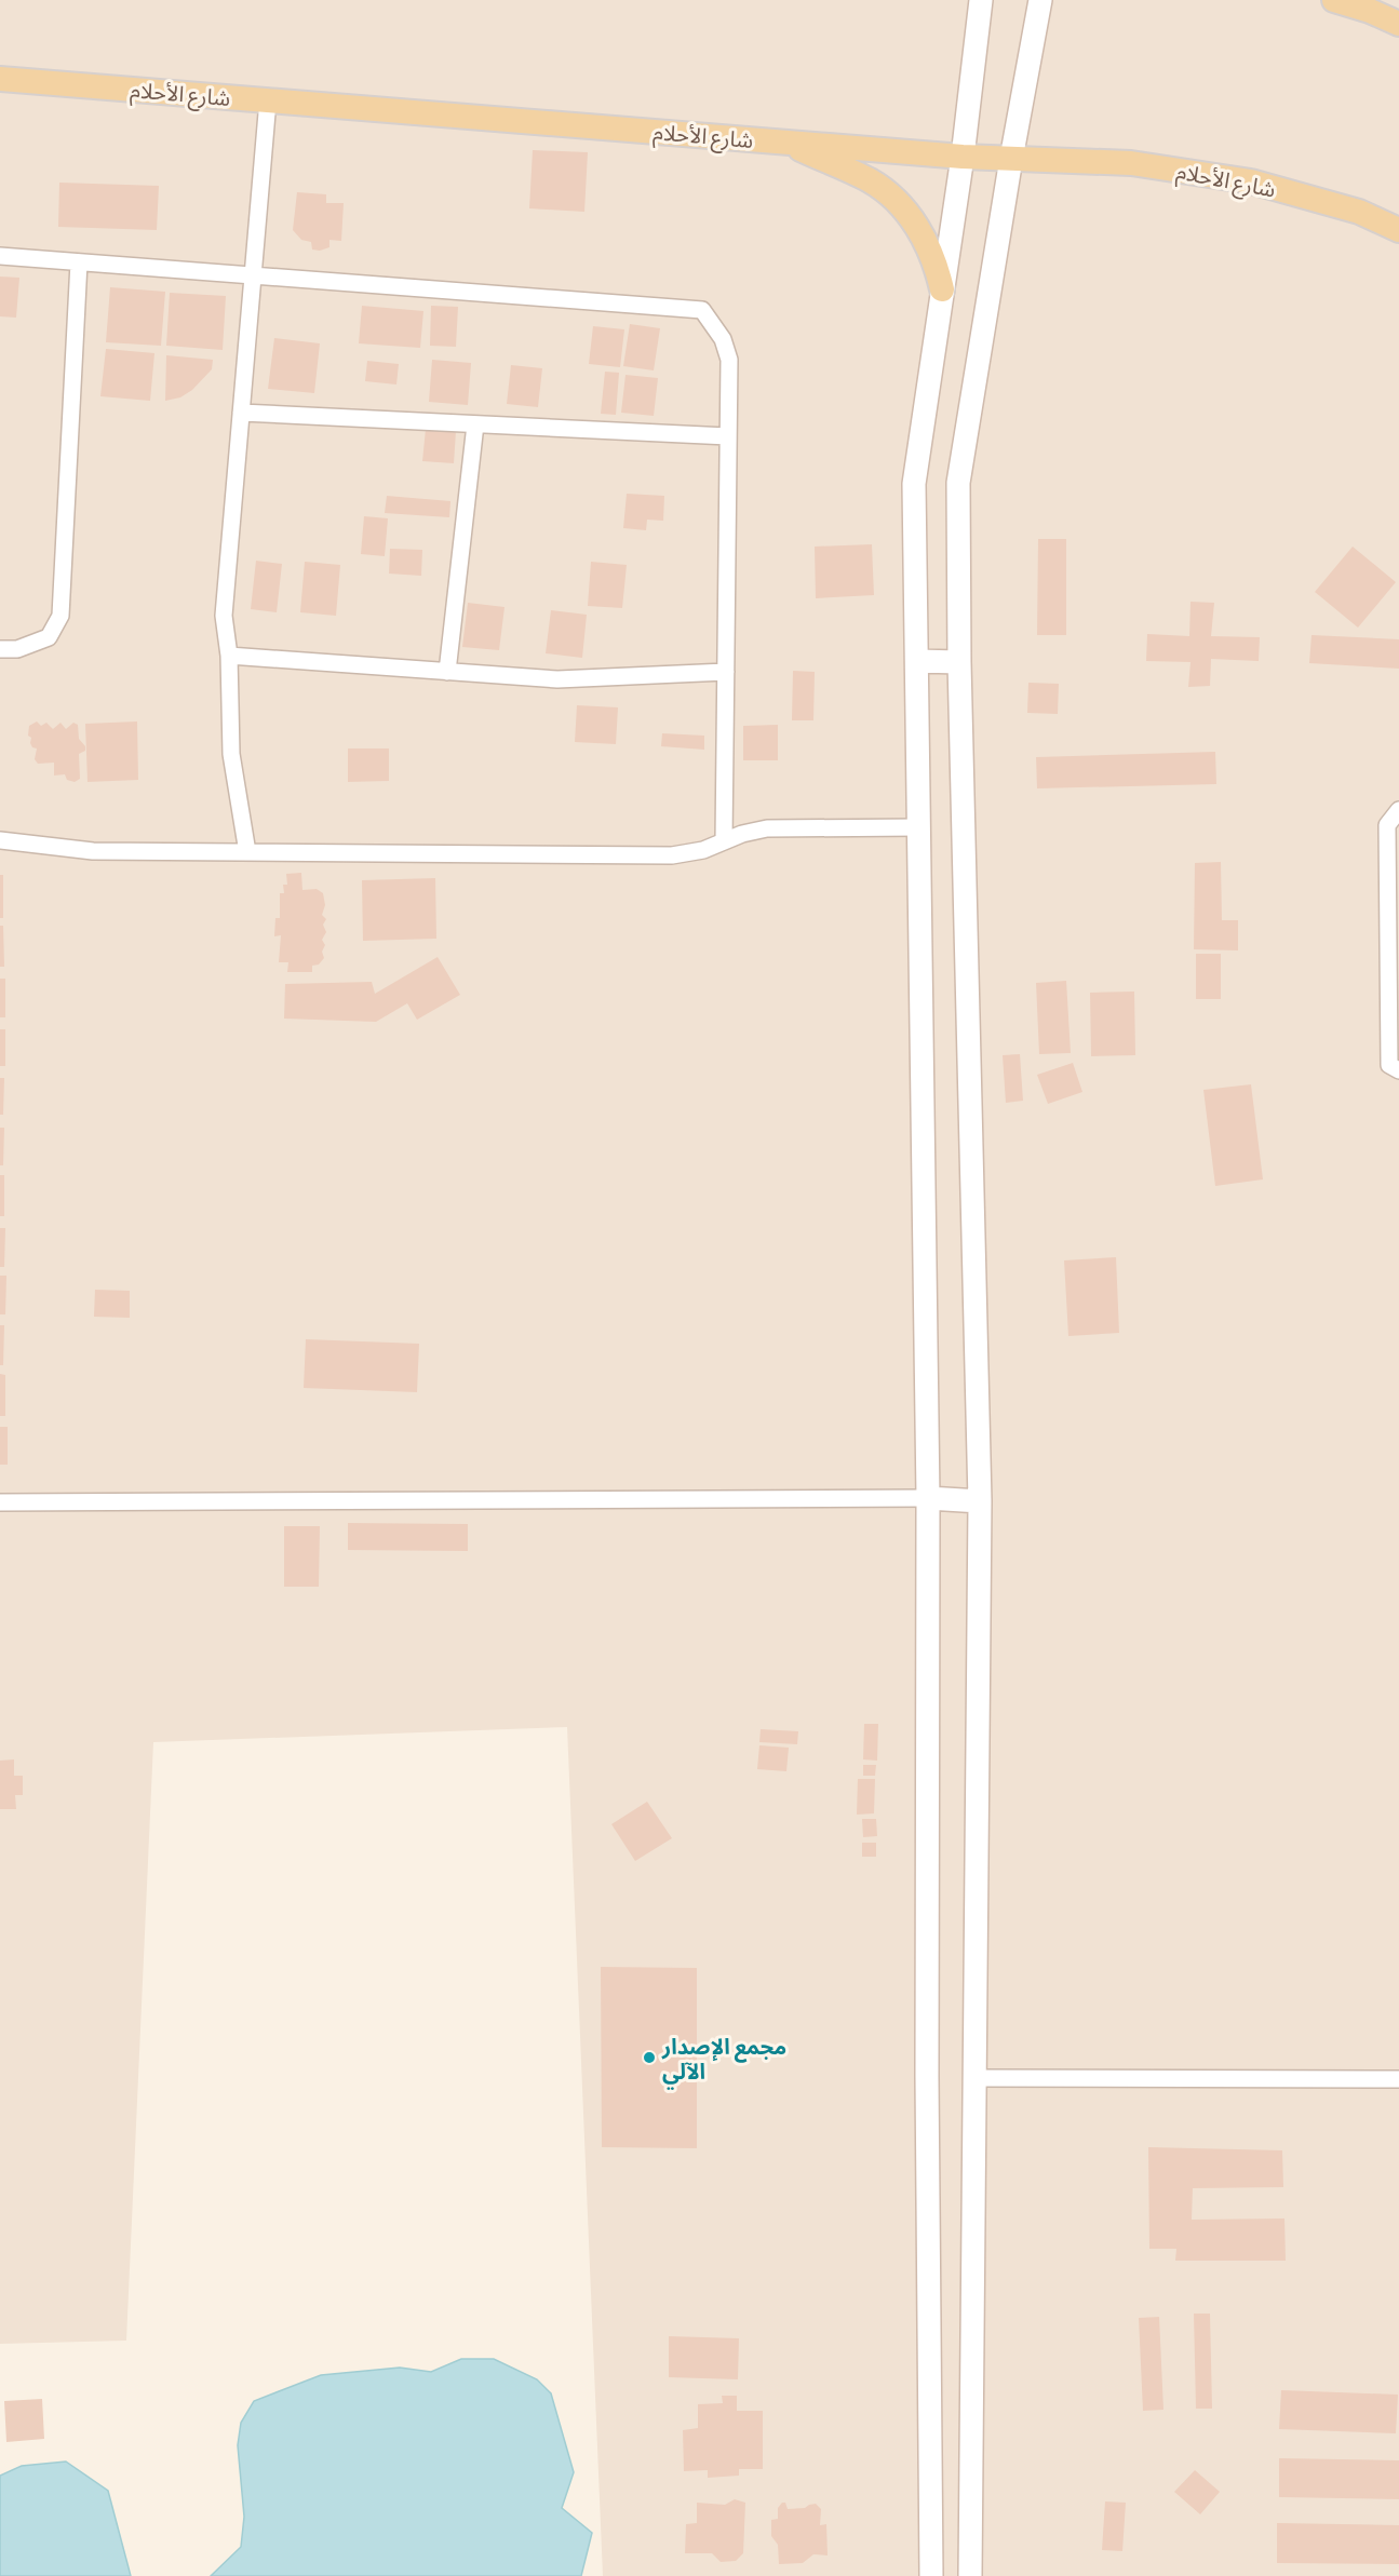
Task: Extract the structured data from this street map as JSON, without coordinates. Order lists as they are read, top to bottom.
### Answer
{
  "streets": {
    "main road": ["شارع الأحلام"]
  },
  "places": ["مجمع الإصدار الآلي"]
}
